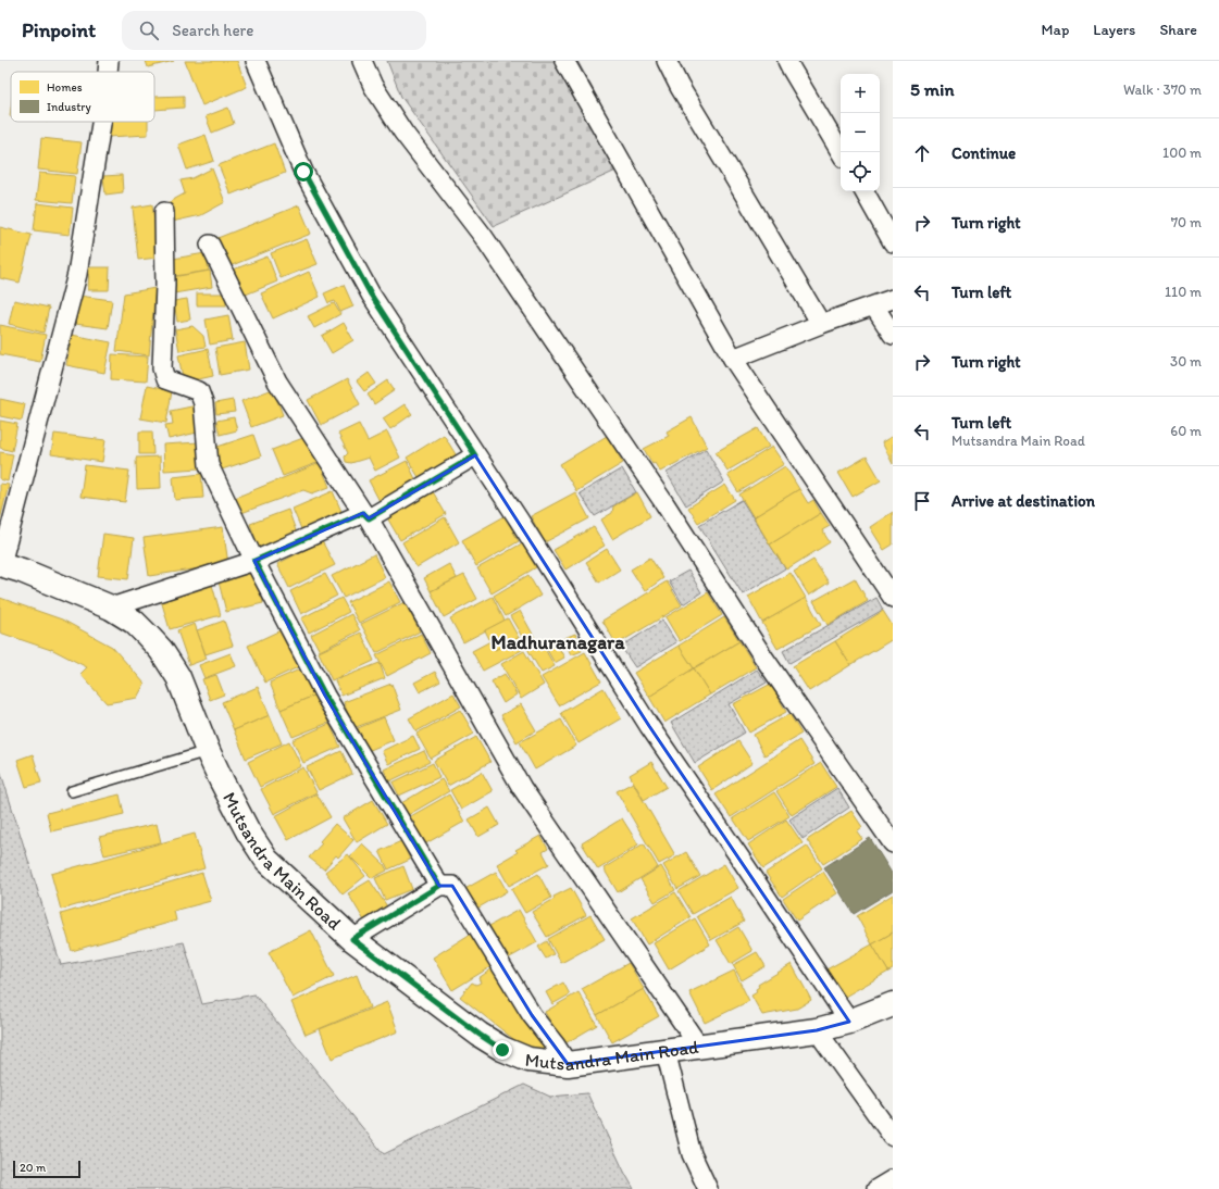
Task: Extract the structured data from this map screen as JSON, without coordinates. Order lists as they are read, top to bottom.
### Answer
{
  "streets": {
    "street": ["Mutsandra Main Road"]
  },
  "districts": ["Madhuranagara"],
  "legend": ["Homes", "Industry"],
  "scale_bar": "20 m",
  "page": {
    "header": "Pinpoint",
    "search": "Search here",
    "nav": ["Map", "Layers", "Share"],
    "heading": ["5 min", "Walk · 370 m"],
    "map_buttons": ["+", "−"],
    "list": [
      ["Continue", "100 m"],
      ["Turn right", "70 m"],
      ["Turn left", "110 m"],
      ["Turn right", "30 m"],
      ["Turn left", "Mutsandra Main Road", "60 m"],
      "Arrive at destination"
    ],
    "scale": "20 m"
  }
}
